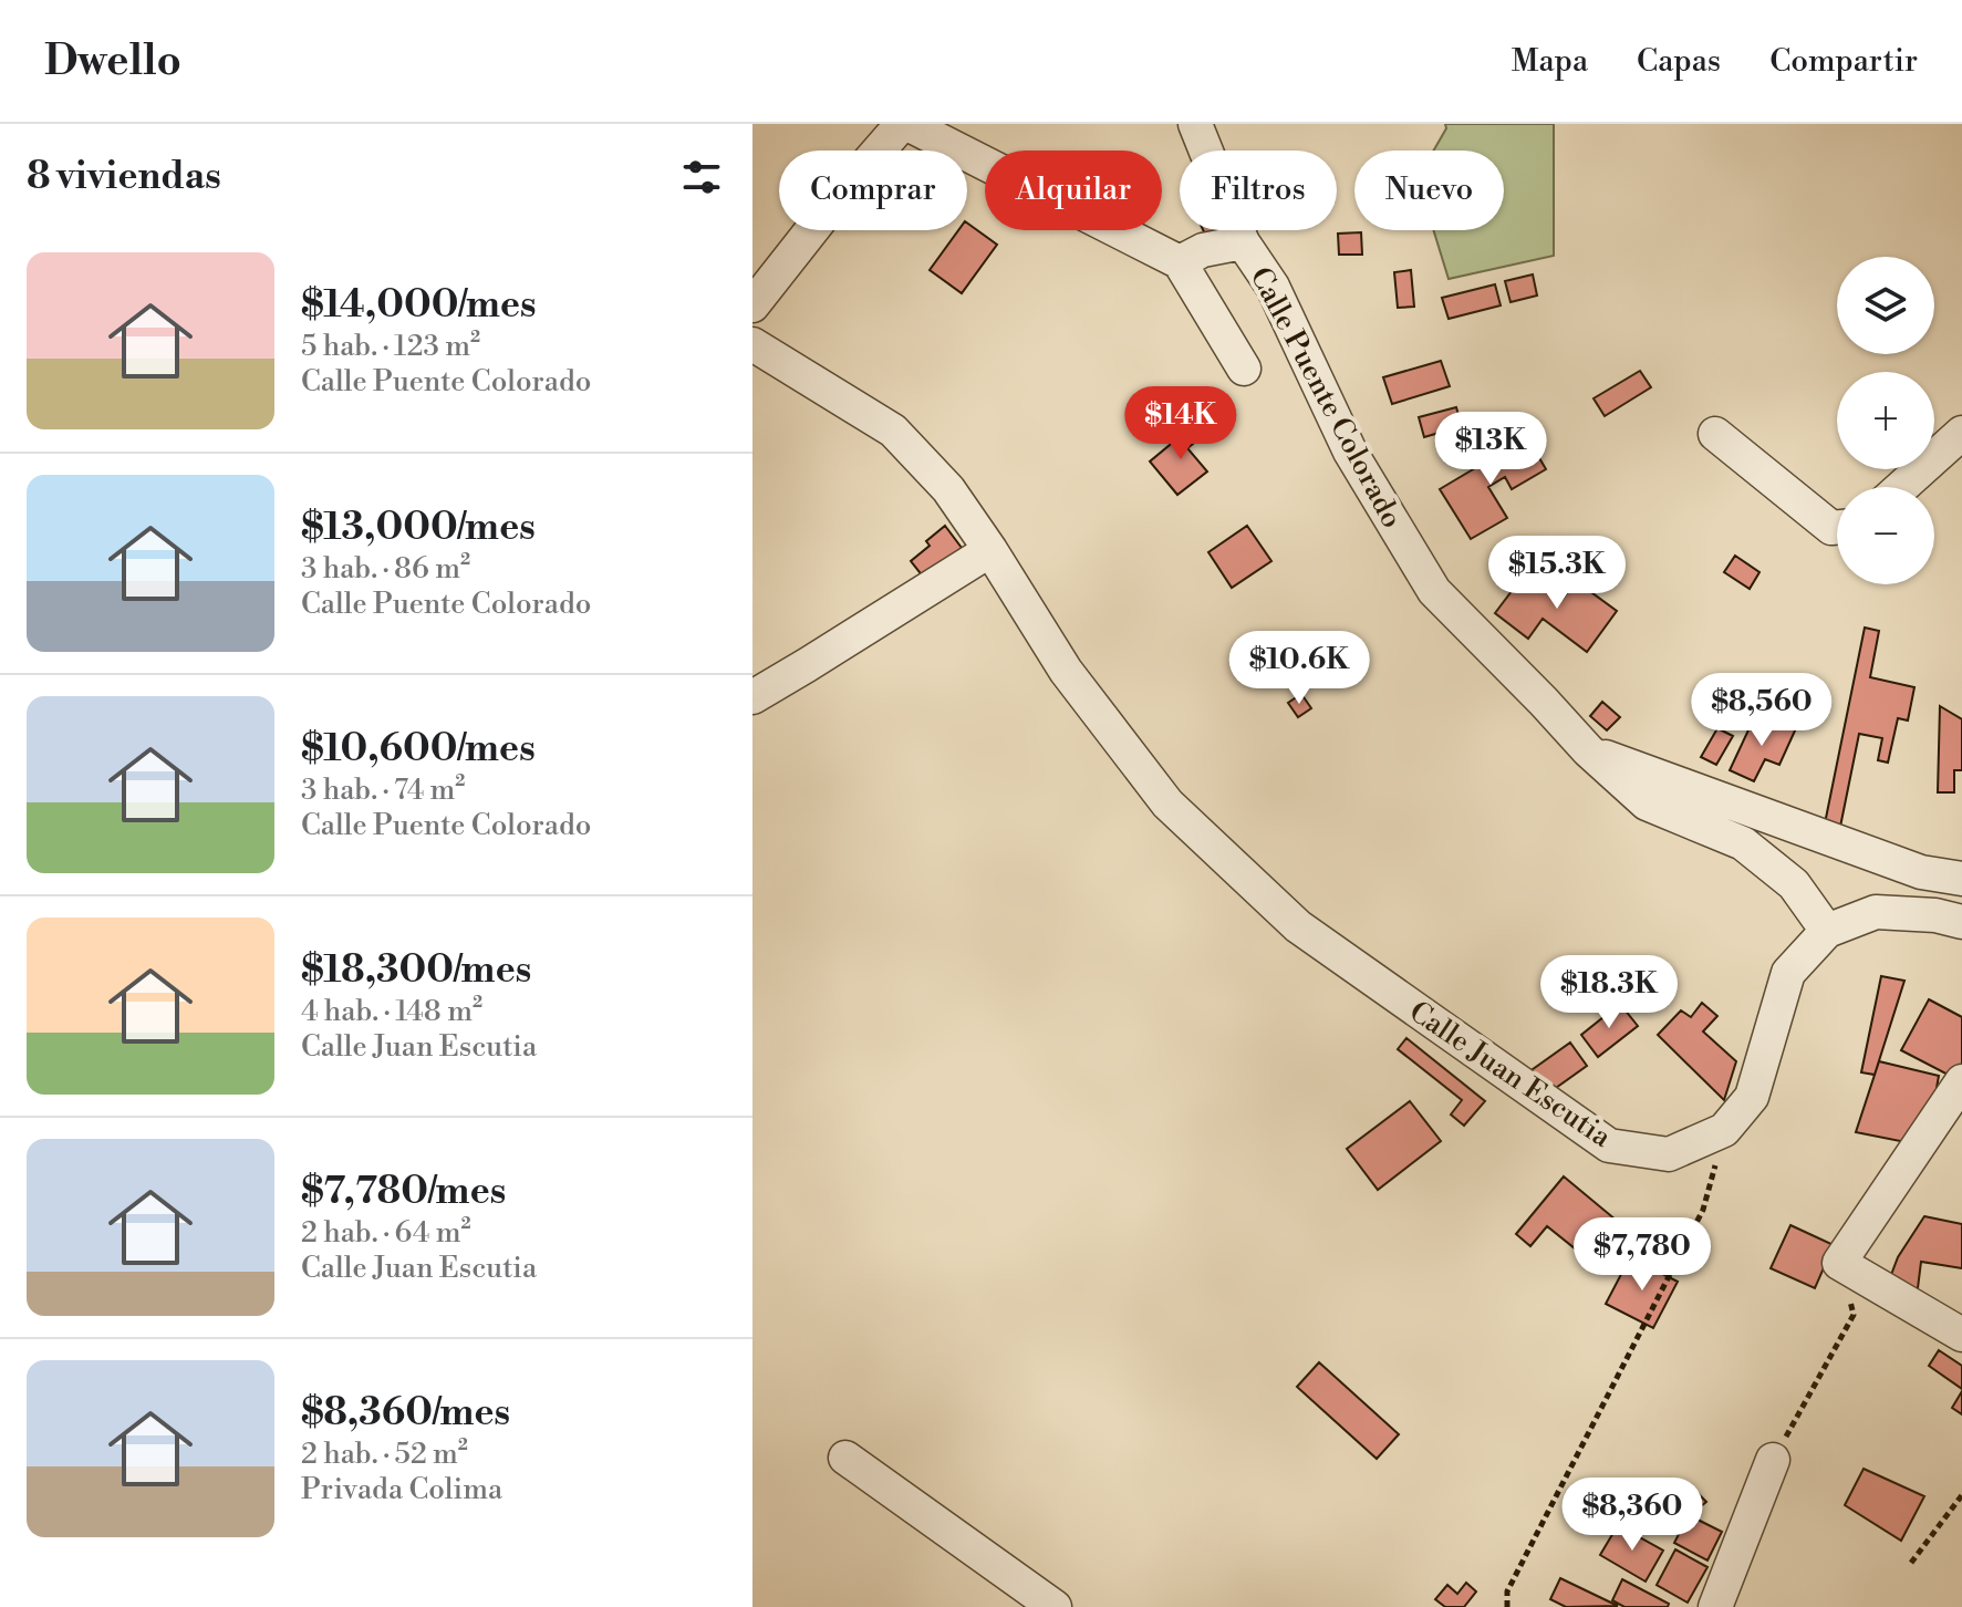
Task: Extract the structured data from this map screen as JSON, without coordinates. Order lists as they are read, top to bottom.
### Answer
{
  "streets": {
    "street": ["Calle Puente Colorado", "Calle Juan Escutia"]
  },
  "crossings": [
    ["Calle Puente Colorado", "Calle Juan Escutia"]
  ],
  "page": {
    "header": "Dwello",
    "nav": ["Mapa", "Capas", "Compartir"],
    "heading": "8 viviendas",
    "chip": [
      "Comprar",
      "Alquilar",
      "Filtros",
      "Nuevo"
    ],
    "list": [
      {
        "name": "$14,000/mes",
        "note": "5 hab. · 123 m² · Calle Puente Colorado"
      },
      {
        "name": "$13,000/mes",
        "note": "3 hab. · 86 m² · Calle Puente Colorado"
      },
      {
        "name": "$10,600/mes",
        "note": "3 hab. · 74 m² · Calle Puente Colorado"
      },
      {
        "name": "$18,300/mes",
        "note": "4 hab. · 148 m² · Calle Juan Escutia"
      },
      {
        "name": "$7,780/mes",
        "note": "2 hab. · 64 m² · Calle Juan Escutia"
      },
      {
        "name": "$8,360/mes",
        "note": "2 hab. · 52 m² · Privada Colima"
      }
    ],
    "map_buttons": ["+", "−"],
    "price": [
      "$14K",
      "$13K",
      "$15.3K",
      "$10.6K",
      "$8,560",
      "$18.3K",
      "$7,780",
      "$8,360"
    ]
  }
}
